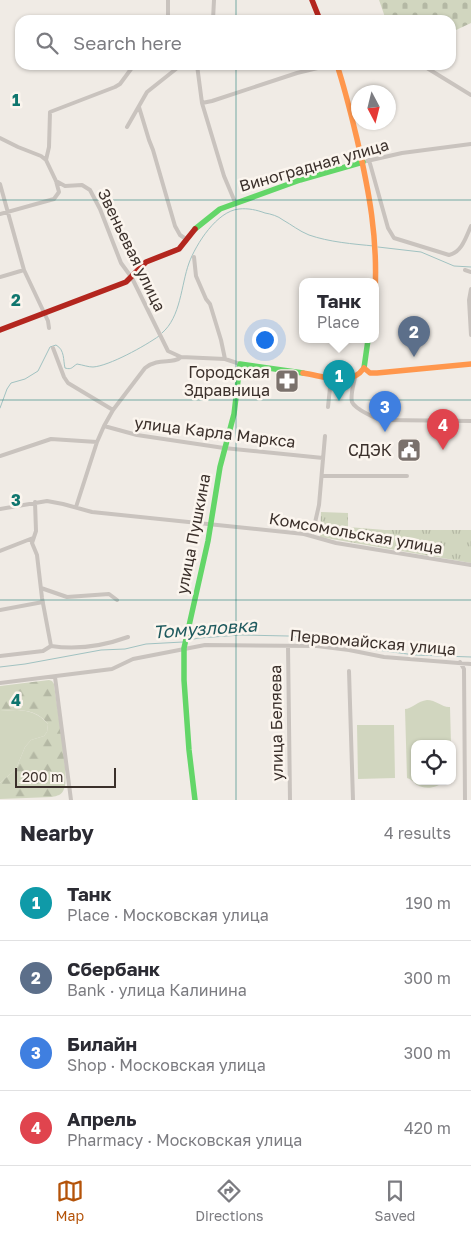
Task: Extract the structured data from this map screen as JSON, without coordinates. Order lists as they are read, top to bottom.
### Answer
{
  "streets": {
    "main road": ["Виноградная улица", "улица Пушкина"],
    "street": [
      "Звеньевая улица",
      "улица Карла Маркса",
      "Комсомольская улица",
      "Первомайская улица",
      "улица Беляева"
    ]
  },
  "crossings": [
    ["Виноградная улица", "Звеньевая улица"],
    ["улица Карла Маркса", "улица Пушкина"],
    ["Комсомольская улица", "улица Пушкина"],
    ["улица Пушкина", "Первомайская улица"],
    ["Первомайская улица", "улица Беляева"]
  ],
  "water": ["Томузловка"],
  "places": {
    "pharmacy": ["Городская Здравница"],
    "public building": ["СДЭК"]
  },
  "scale_bar": "200 m",
  "north": "bottom",
  "page": {
    "search": "Search here",
    "popup": ["Танк", "Place"],
    "pins": [
      "2",
      "1",
      "3",
      "4"
    ],
    "scale": "200 m",
    "heading": ["Nearby", "4 results"],
    "list": [
      {
        "mark": "1",
        "name": "Танк",
        "note": "Place · Московская улица",
        "value": "190 m"
      },
      {
        "mark": "2",
        "name": "Сбербанк",
        "note": "Bank · улица Калинина",
        "value": "300 m"
      },
      {
        "mark": "3",
        "name": "Билайн",
        "note": "Shop · Московская улица",
        "value": "300 m"
      },
      {
        "mark": "4",
        "name": "Апрель",
        "note": "Pharmacy · Московская улица",
        "value": "420 m"
      }
    ],
    "nav": ["Map", "Directions", "Saved"]
  },
  "grid": {
    "rows": [
      "1",
      "2",
      "3",
      "4"
    ]
  }
}
